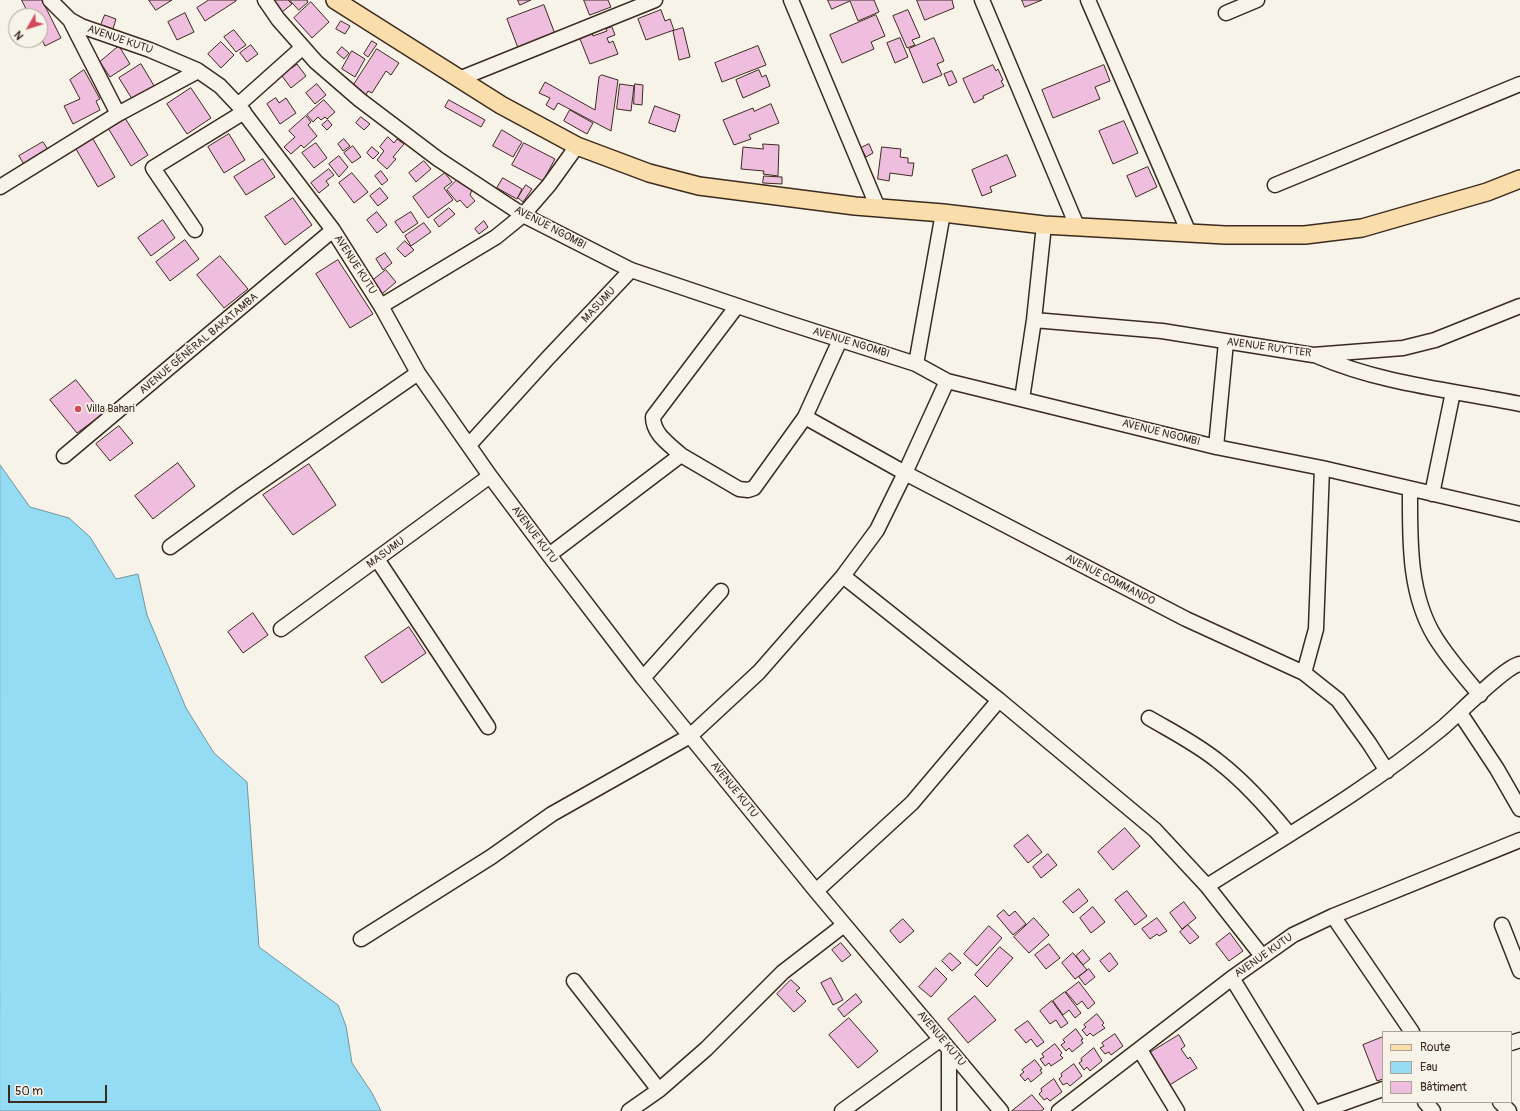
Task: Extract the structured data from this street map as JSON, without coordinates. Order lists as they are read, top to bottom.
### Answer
{
  "streets": {
    "street": [
      "AVENUE KUTU",
      "AVENUE NGOMBI",
      "MASUMU",
      "AVENUE GÉNÉRAL BAKATAMBA",
      "AVENUE RUYTTER",
      "AVENUE COMMANDO"
    ]
  },
  "crossings": [
    ["AVENUE KUTU", "MASUMU"],
    ["AVENUE KUTU", "AVENUE GÉNÉRAL BAKATAMBA"],
    ["AVENUE NGOMBI", "MASUMU"]
  ],
  "places": ["Villa Bahari"],
  "legend": ["Route", "Eau", "Bâtiment"],
  "scale_bar": "50 m",
  "north": "bottom left"
}
